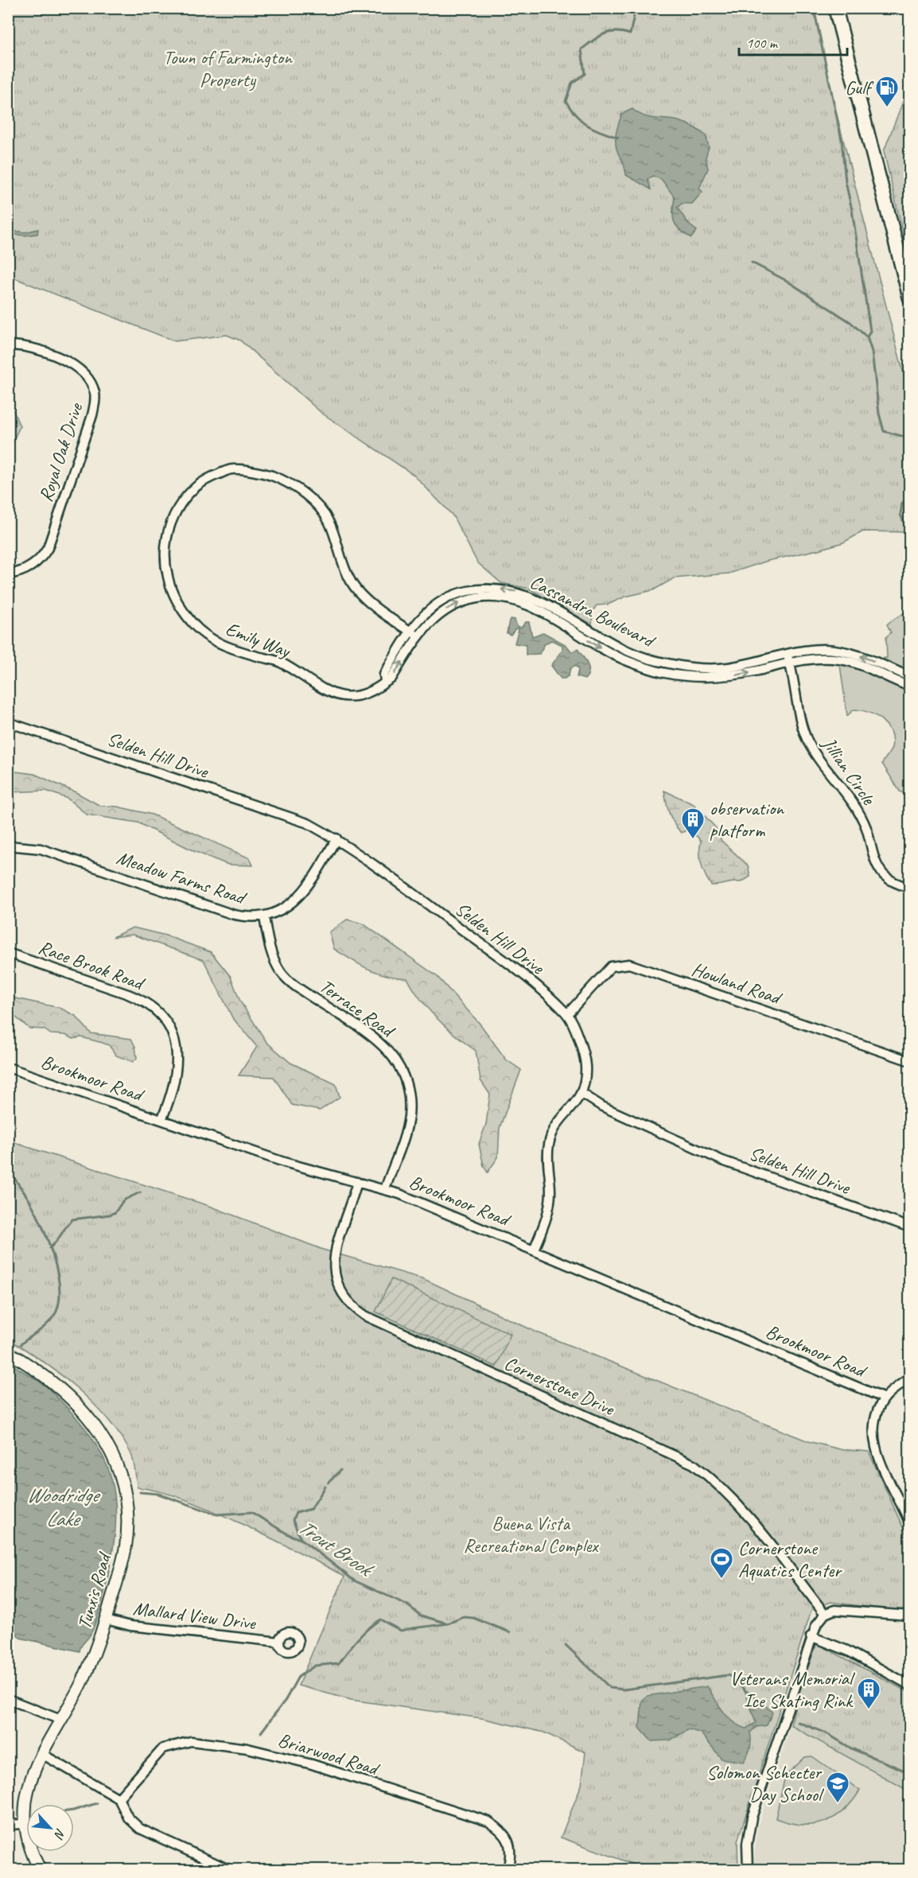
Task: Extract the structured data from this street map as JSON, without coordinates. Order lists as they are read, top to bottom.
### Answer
{
  "streets": {
    "street": [
      "Royal Oak Drive",
      "Cassandra Boulevard",
      "Emily Way",
      "Selden Hill Drive",
      "Jillian Circle",
      "Meadow Farms Road",
      "Race Brook Road",
      "Howland Road",
      "Terrace Road",
      "Brookmoor Road",
      "Cornerstone Drive",
      "Tunxis Road",
      "Mallard View Drive",
      "Briarwood Road"
    ]
  },
  "crossings": [
    ["Cassandra Boulevard", "Emily Way"],
    ["Cassandra Boulevard", "Jillian Circle"],
    ["Selden Hill Drive", "Meadow Farms Road"],
    ["Selden Hill Drive", "Howland Road"],
    ["Meadow Farms Road", "Terrace Road"],
    ["Race Brook Road", "Brookmoor Road"],
    ["Terrace Road", "Brookmoor Road"],
    ["Brookmoor Road", "Cornerstone Drive"],
    ["Tunxis Road", "Mallard View Drive"]
  ],
  "water": ["Woodridge Lake", "Trout Brook"],
  "parks": ["Town of Farmington Property", "Buena Vista Recreational Complex"],
  "places": {
    "fuel station": ["Gulf"],
    "building": ["observation platform", "Veterans Memorial Ice Skating Rink"],
    "sports": ["Cornerstone Aquatics Center"],
    "school or university": ["Solomon Schecter Day School"]
  },
  "scale_bar": "100 m",
  "north": "bottom right"
}
